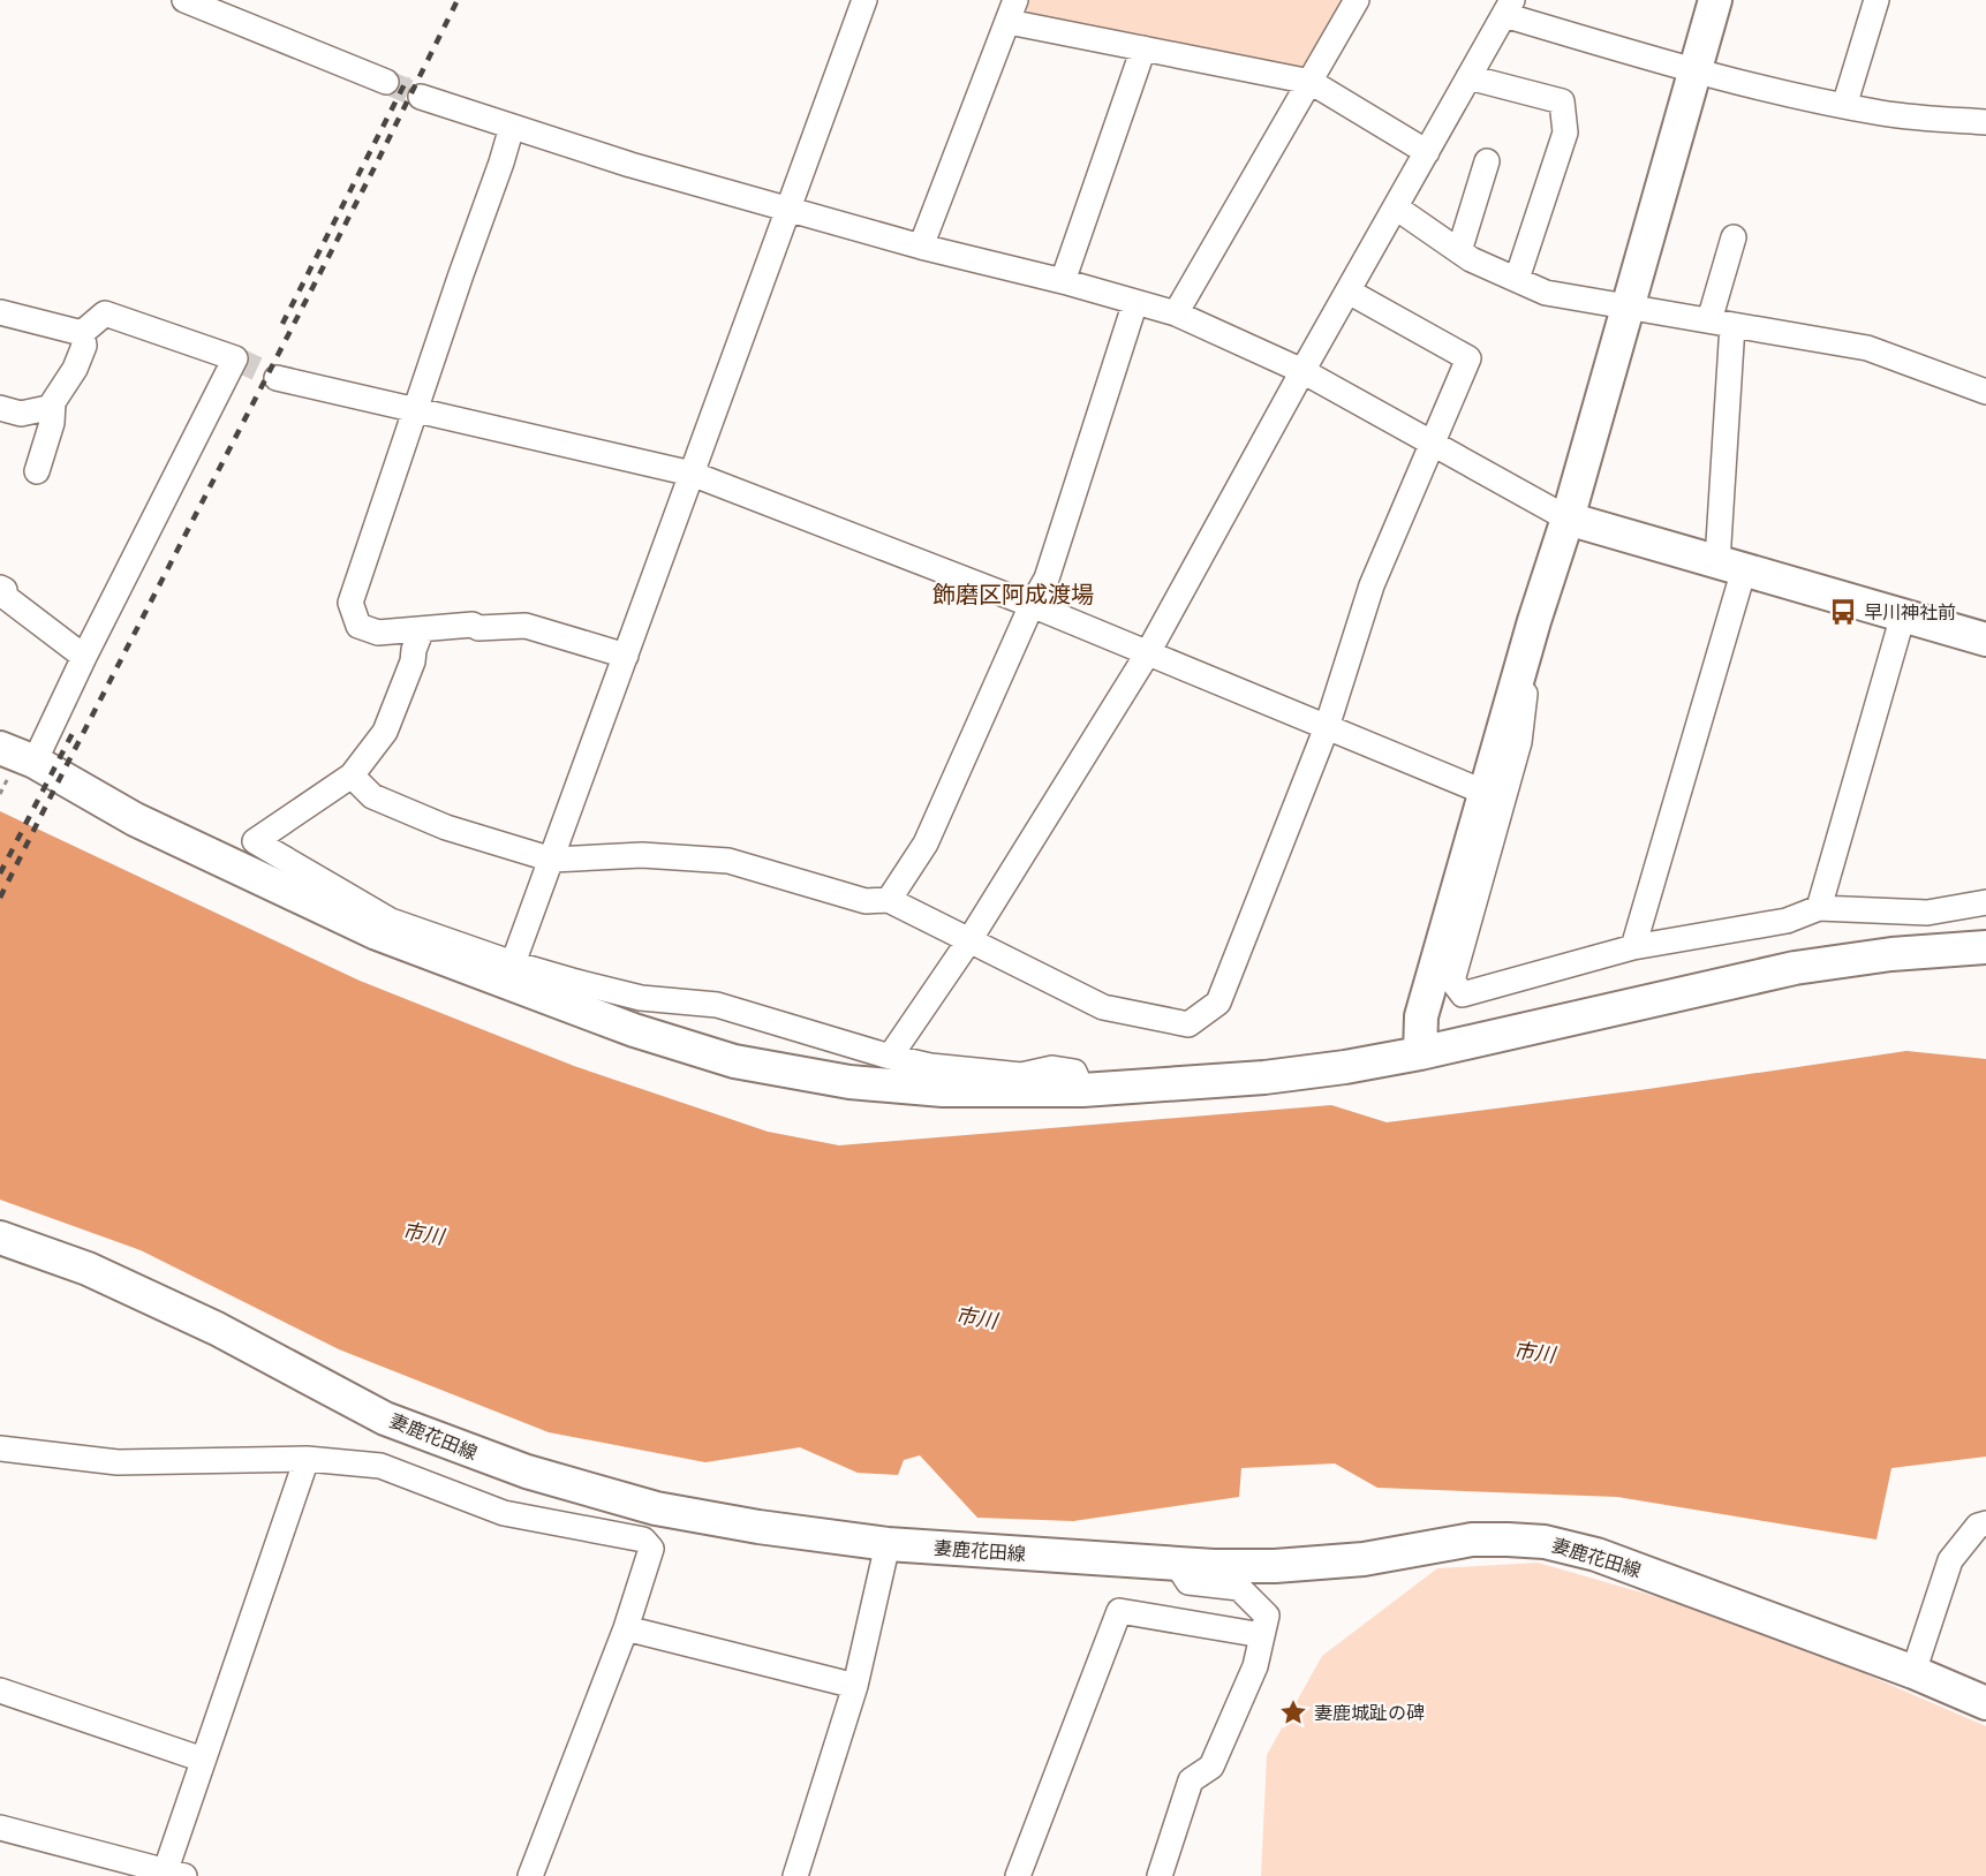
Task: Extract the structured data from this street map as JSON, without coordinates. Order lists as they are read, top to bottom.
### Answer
{
  "streets": {
    "street": ["妻鹿花田線"]
  },
  "districts": ["飾磨区阿成渡場"],
  "water": ["市川"],
  "places": {
    "bus stop": ["早川神社前"],
    "place": ["妻鹿城趾の碑"]
  }
}
